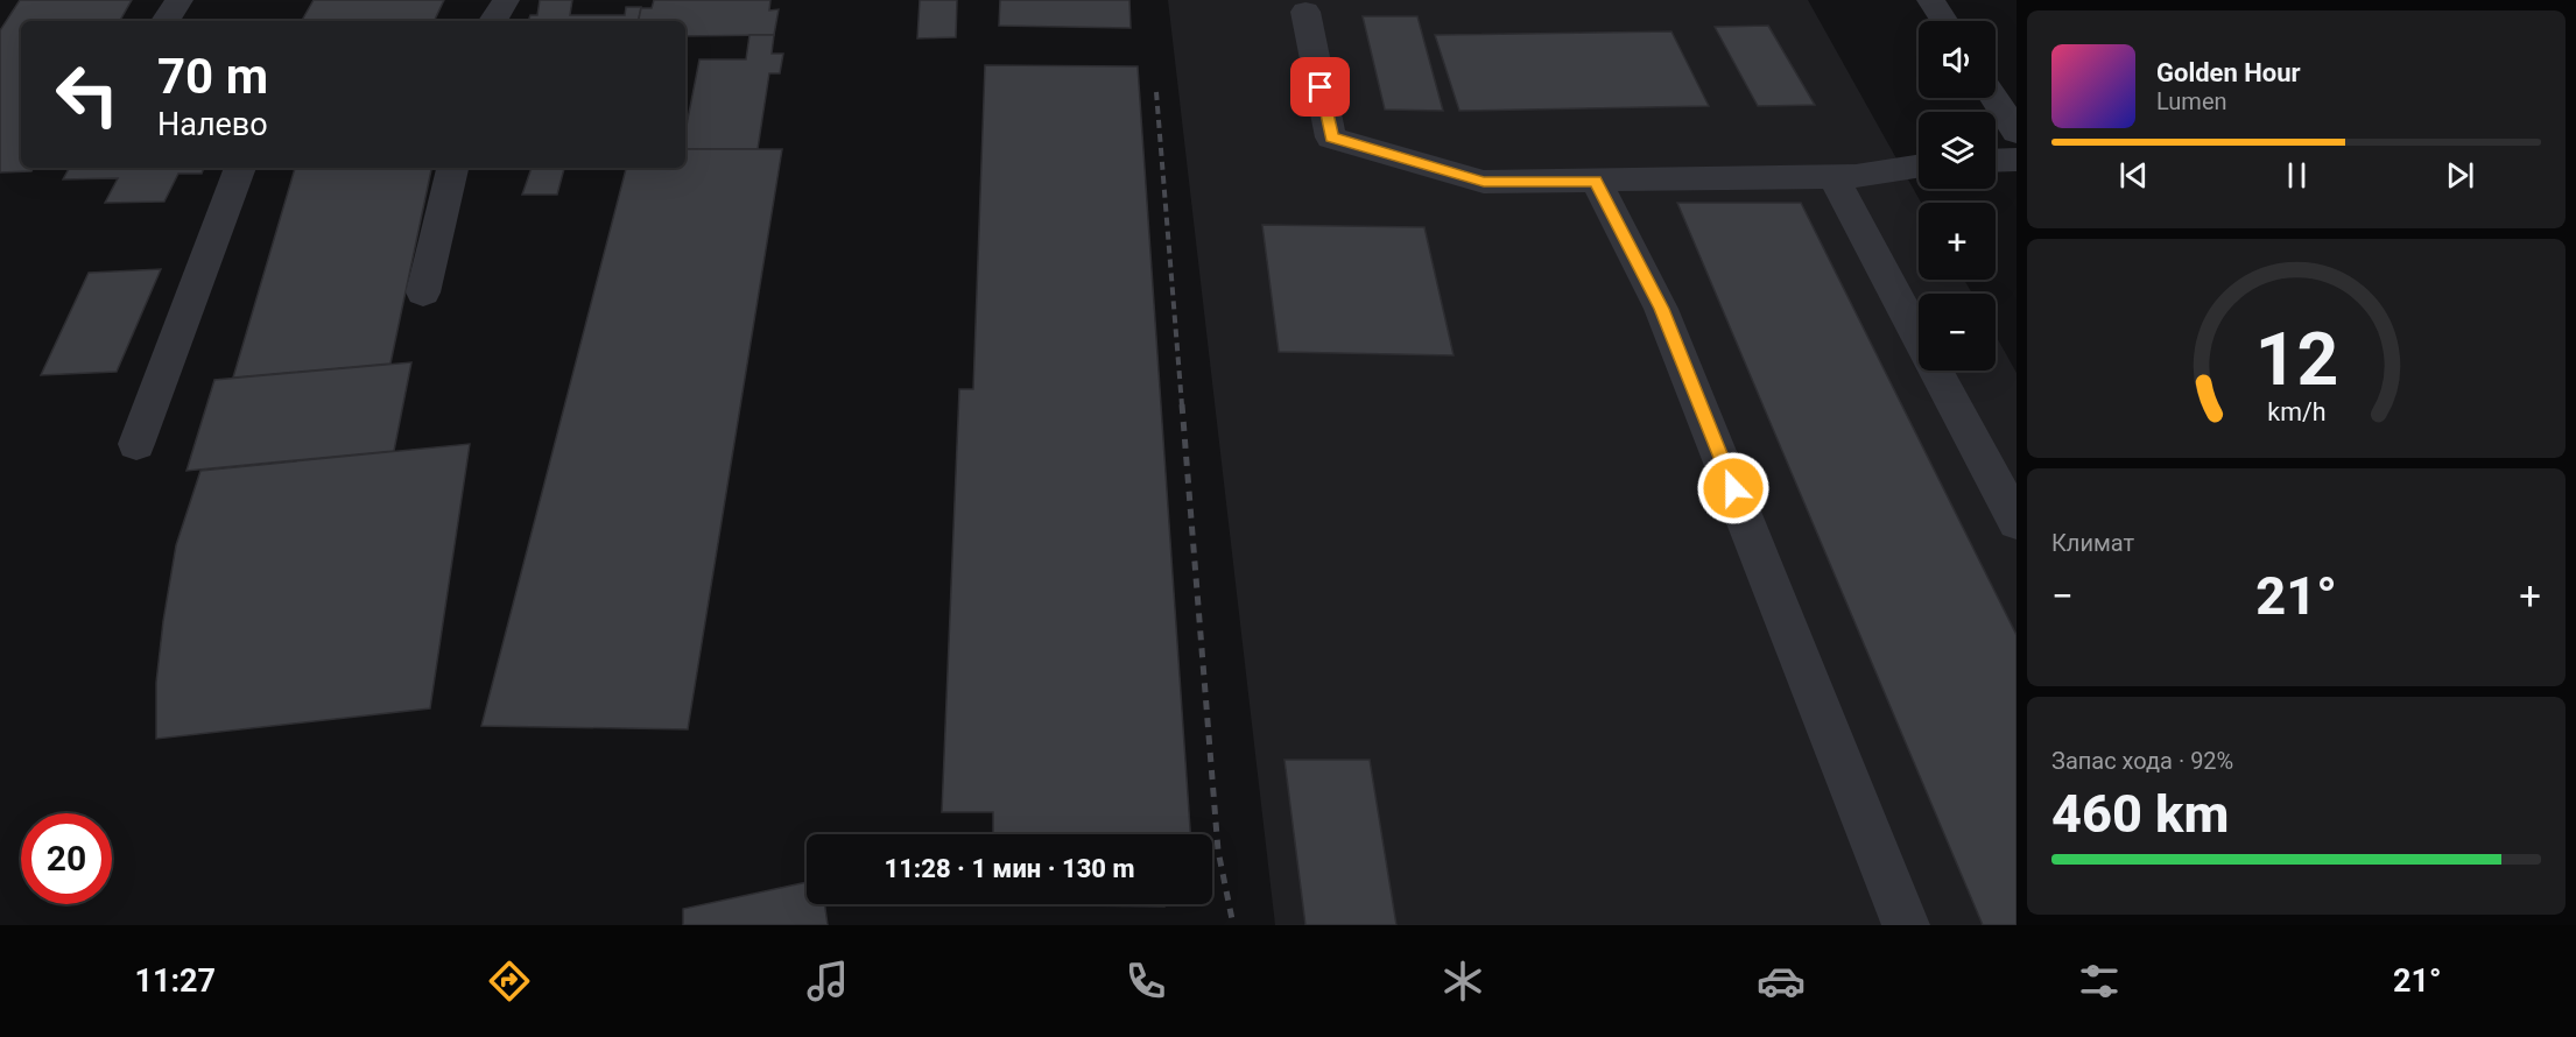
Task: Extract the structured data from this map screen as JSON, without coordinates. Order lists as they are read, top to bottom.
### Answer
{
  "page": {
    "map_buttons": ["+", "−"],
    "turn": ["70 m", "Налево"],
    "song": ["Golden Hour", "Lumen"],
    "tile": [
      "Климат",
      ["Запас хода · 92%", "460 km"]
    ],
    "heat": ["−", "21°", "+"],
    "limit": "20",
    "trip": "11:28 · 1 мин · 130 m",
    "tabs": ["11:27", "21°"],
    "gauge": ["12", "km/h"]
  }
}
